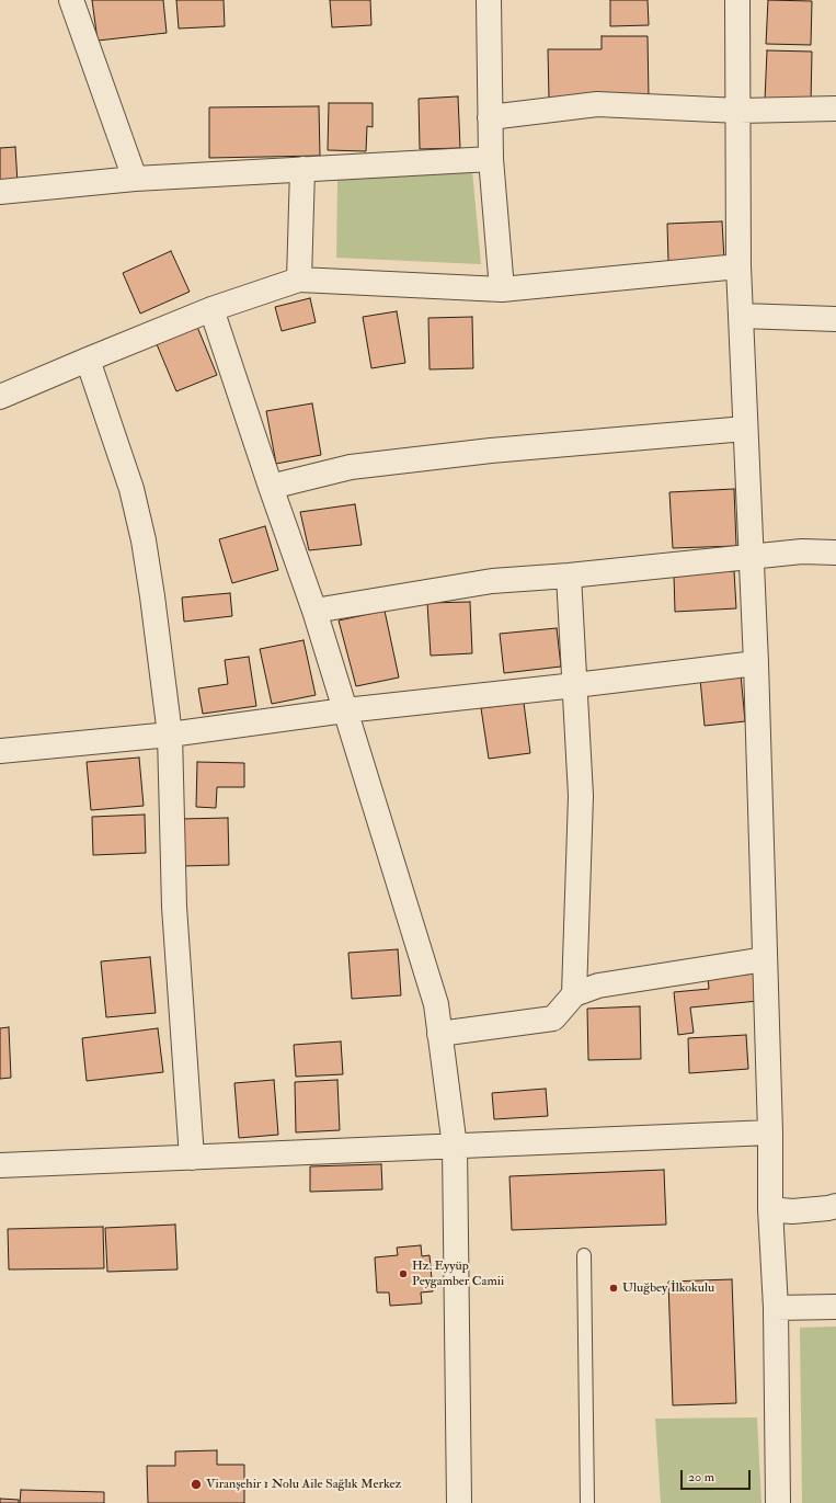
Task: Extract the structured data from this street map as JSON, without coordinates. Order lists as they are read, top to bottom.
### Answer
{
  "places": ["Hz. Eyyüp Peygamber Camii", "Uluğbey İlkokulu", "Viranşehir 1 Nolu Aile Sağlık Merkez"],
  "scale_bar": "20 m"
}
